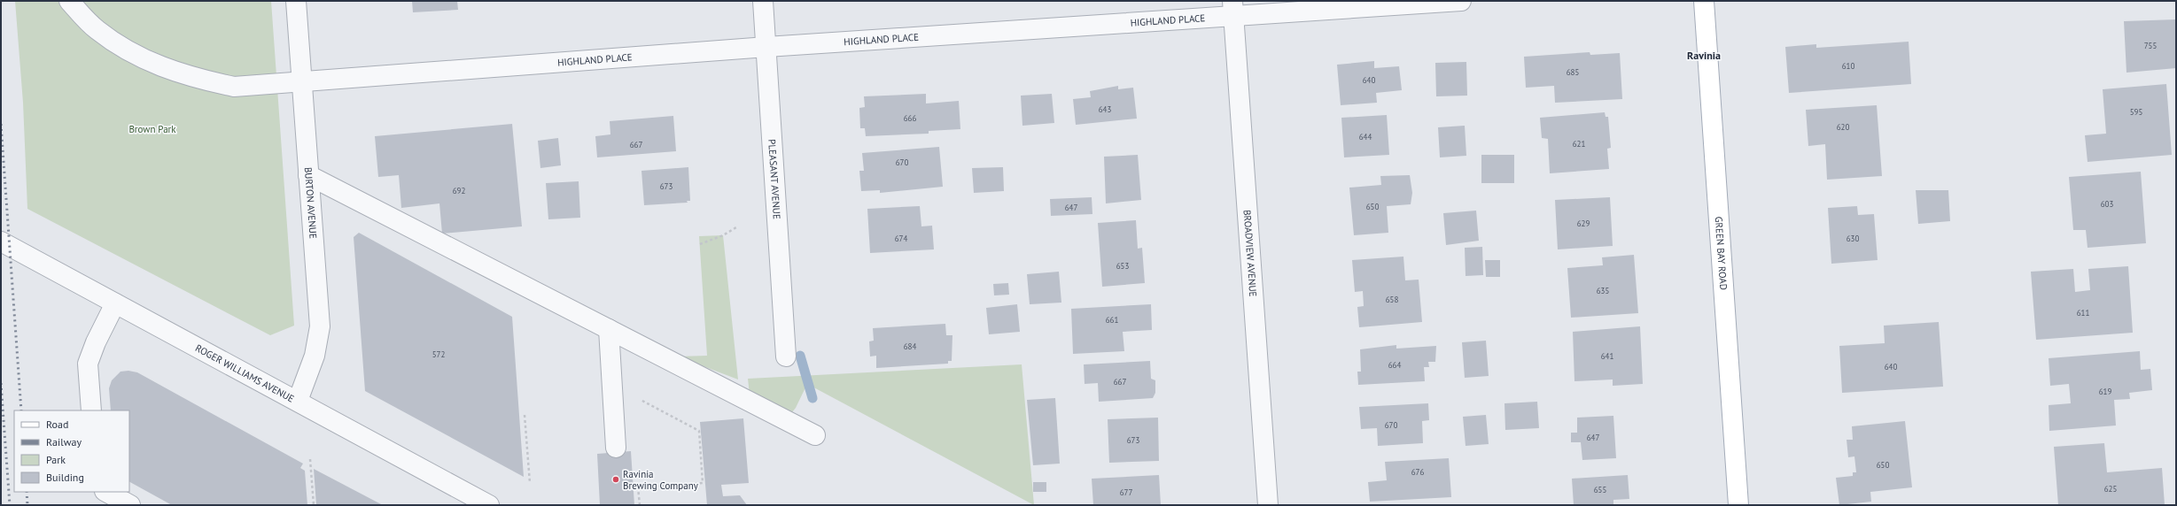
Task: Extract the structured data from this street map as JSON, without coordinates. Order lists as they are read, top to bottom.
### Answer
{
  "streets": {
    "main road": ["GREEN BAY ROAD"],
    "street": [
      "HIGHLAND PLACE",
      "PLEASANT AVENUE",
      "BURTON AVENUE",
      "BROADVIEW AVENUE",
      "ROGER WILLIAMS AVENUE"
    ]
  },
  "crossings": [
    ["HIGHLAND PLACE", "PLEASANT AVENUE"],
    ["HIGHLAND PLACE", "BURTON AVENUE"],
    ["HIGHLAND PLACE", "BROADVIEW AVENUE"],
    ["BURTON AVENUE", "ROGER WILLIAMS AVENUE"]
  ],
  "districts": ["Ravinia"],
  "parks": ["Brown Park"],
  "places": ["Ravinia Brewing Company"],
  "house_numbers": [
    "755",
    "610",
    "685",
    "640",
    "643",
    "595",
    "666",
    "620",
    "644",
    "621",
    "667",
    "670",
    "673",
    "692",
    "603",
    "650",
    "647",
    "629",
    "674",
    "630",
    "653",
    "635",
    "658",
    "611",
    "661",
    "684",
    "572",
    "641",
    "664",
    "640",
    "667",
    "619",
    "670",
    "647",
    "673",
    "650",
    "676",
    "625",
    "655",
    "677"
  ],
  "legend": [
    "Road",
    "Railway",
    "Park",
    "Building"
  ]
}
